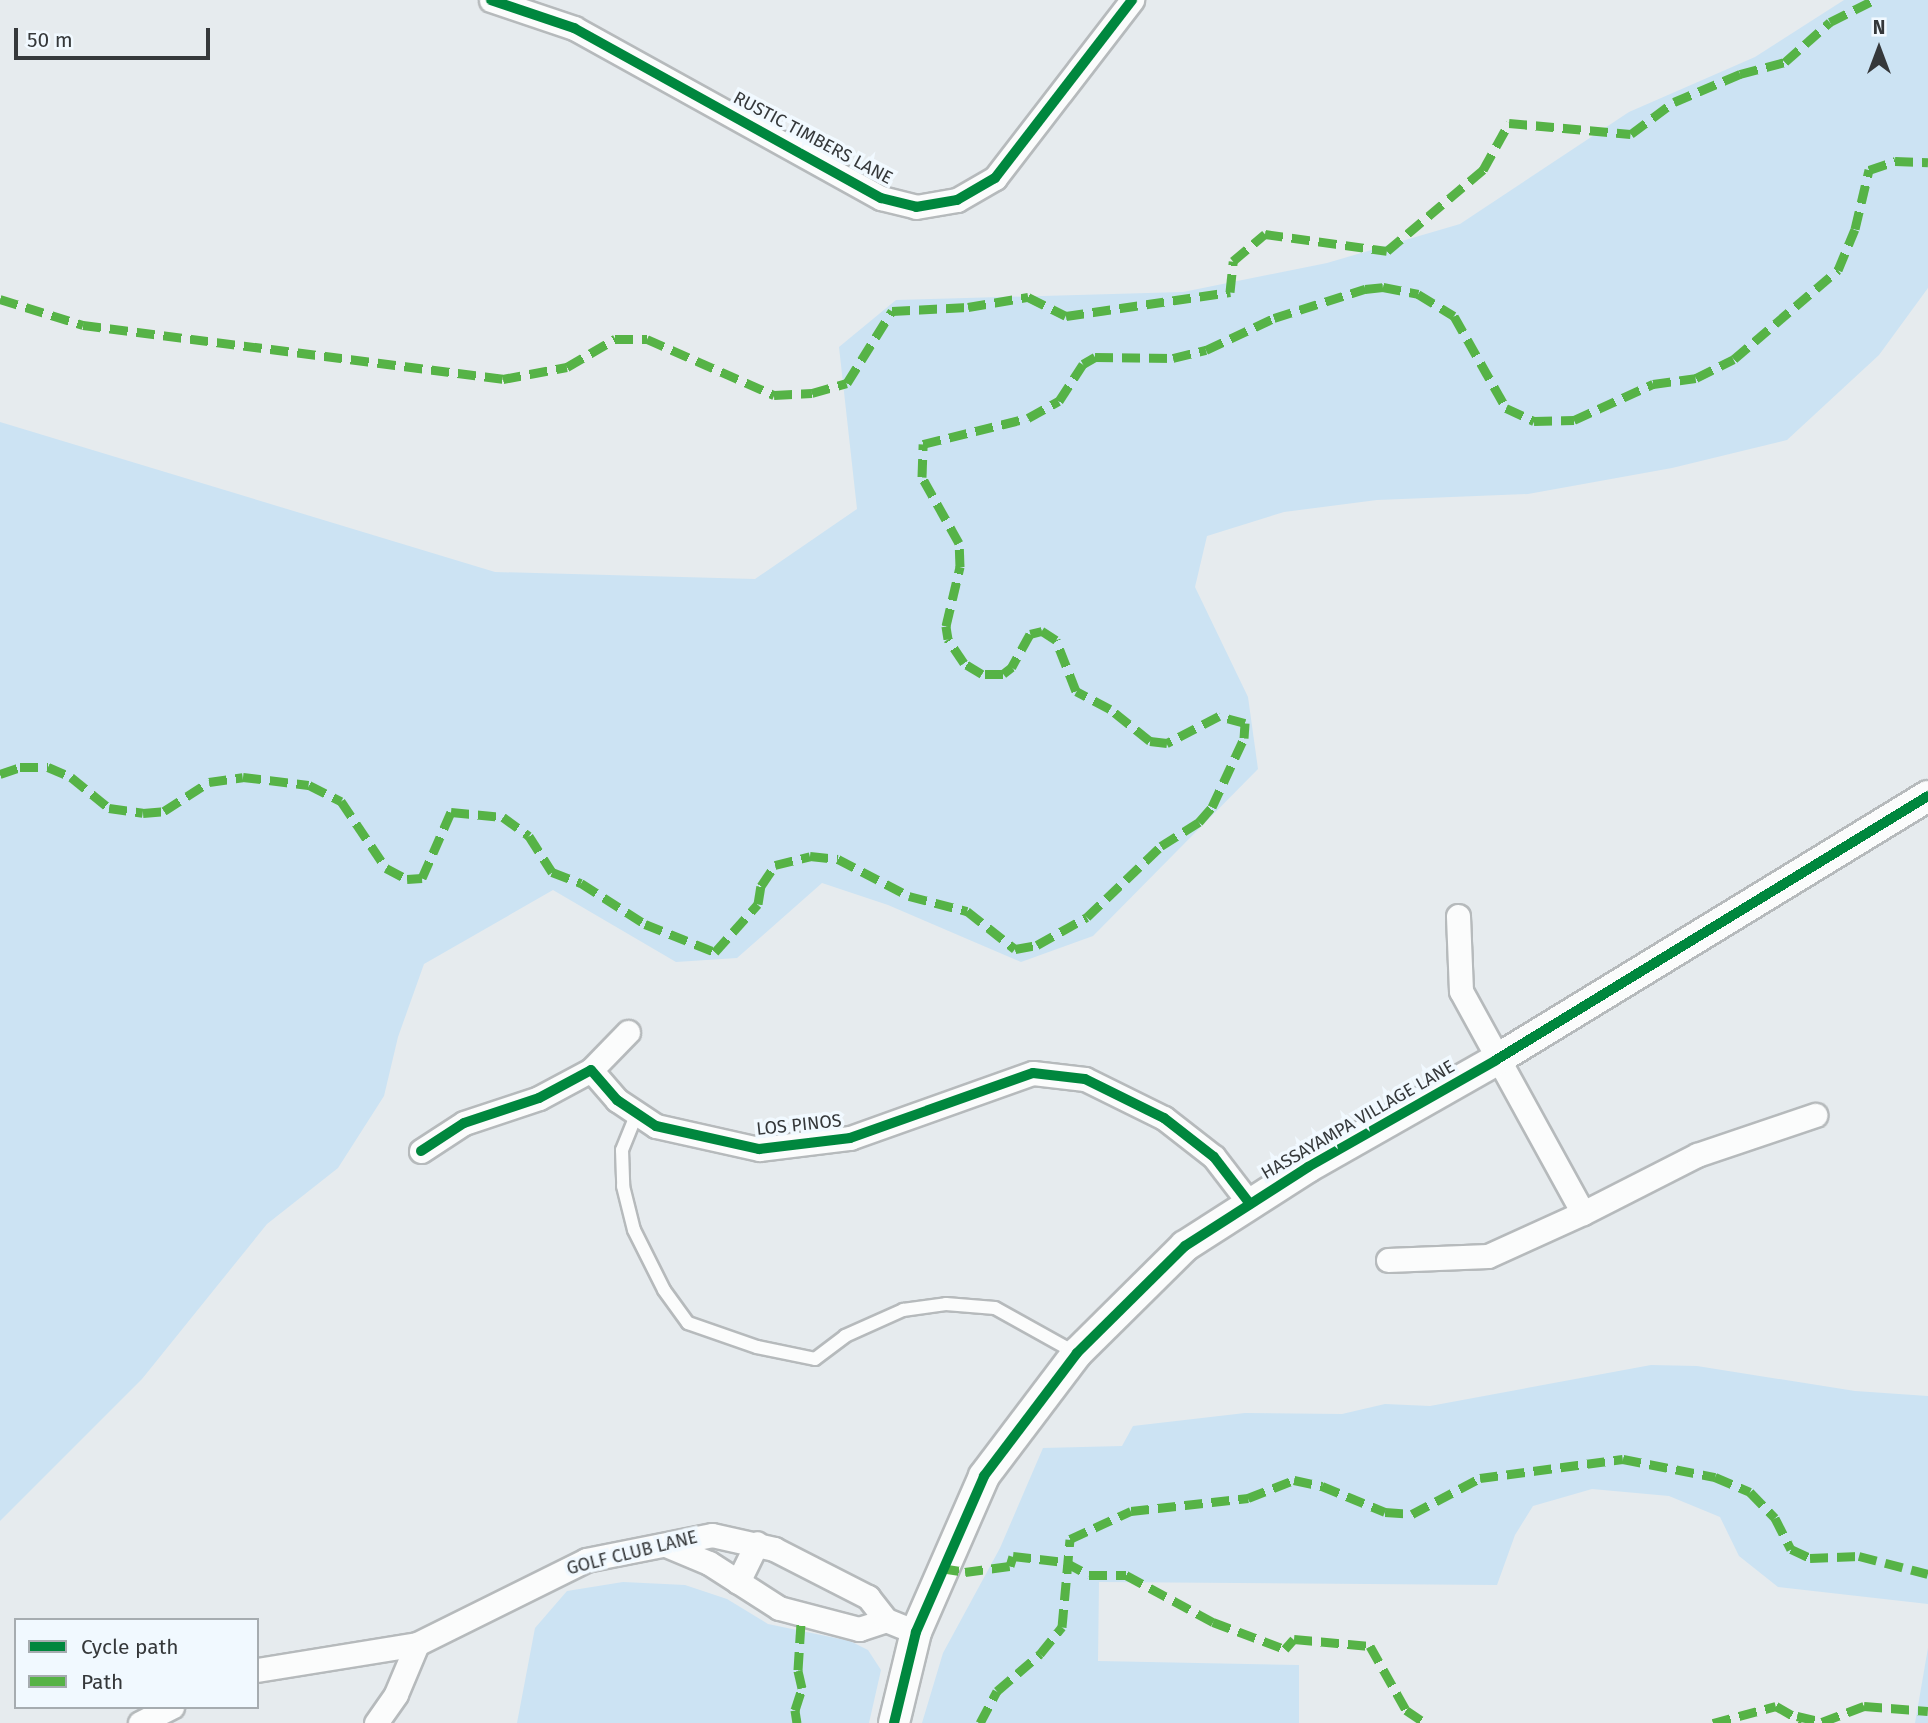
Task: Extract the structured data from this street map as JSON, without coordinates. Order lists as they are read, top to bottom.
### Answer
{
  "streets": {
    "street": [
      "RUSTIC TIMBERS LANE",
      "HASSAYAMPA VILLAGE LANE",
      "LOS PINOS",
      "GOLF CLUB LANE"
    ]
  },
  "crossings": [
    ["HASSAYAMPA VILLAGE LANE", "LOS PINOS"],
    ["HASSAYAMPA VILLAGE LANE", "GOLF CLUB LANE"]
  ],
  "legend": ["Cycle path", "Path"],
  "scale_bar": "50 m",
  "north": "top"
}
